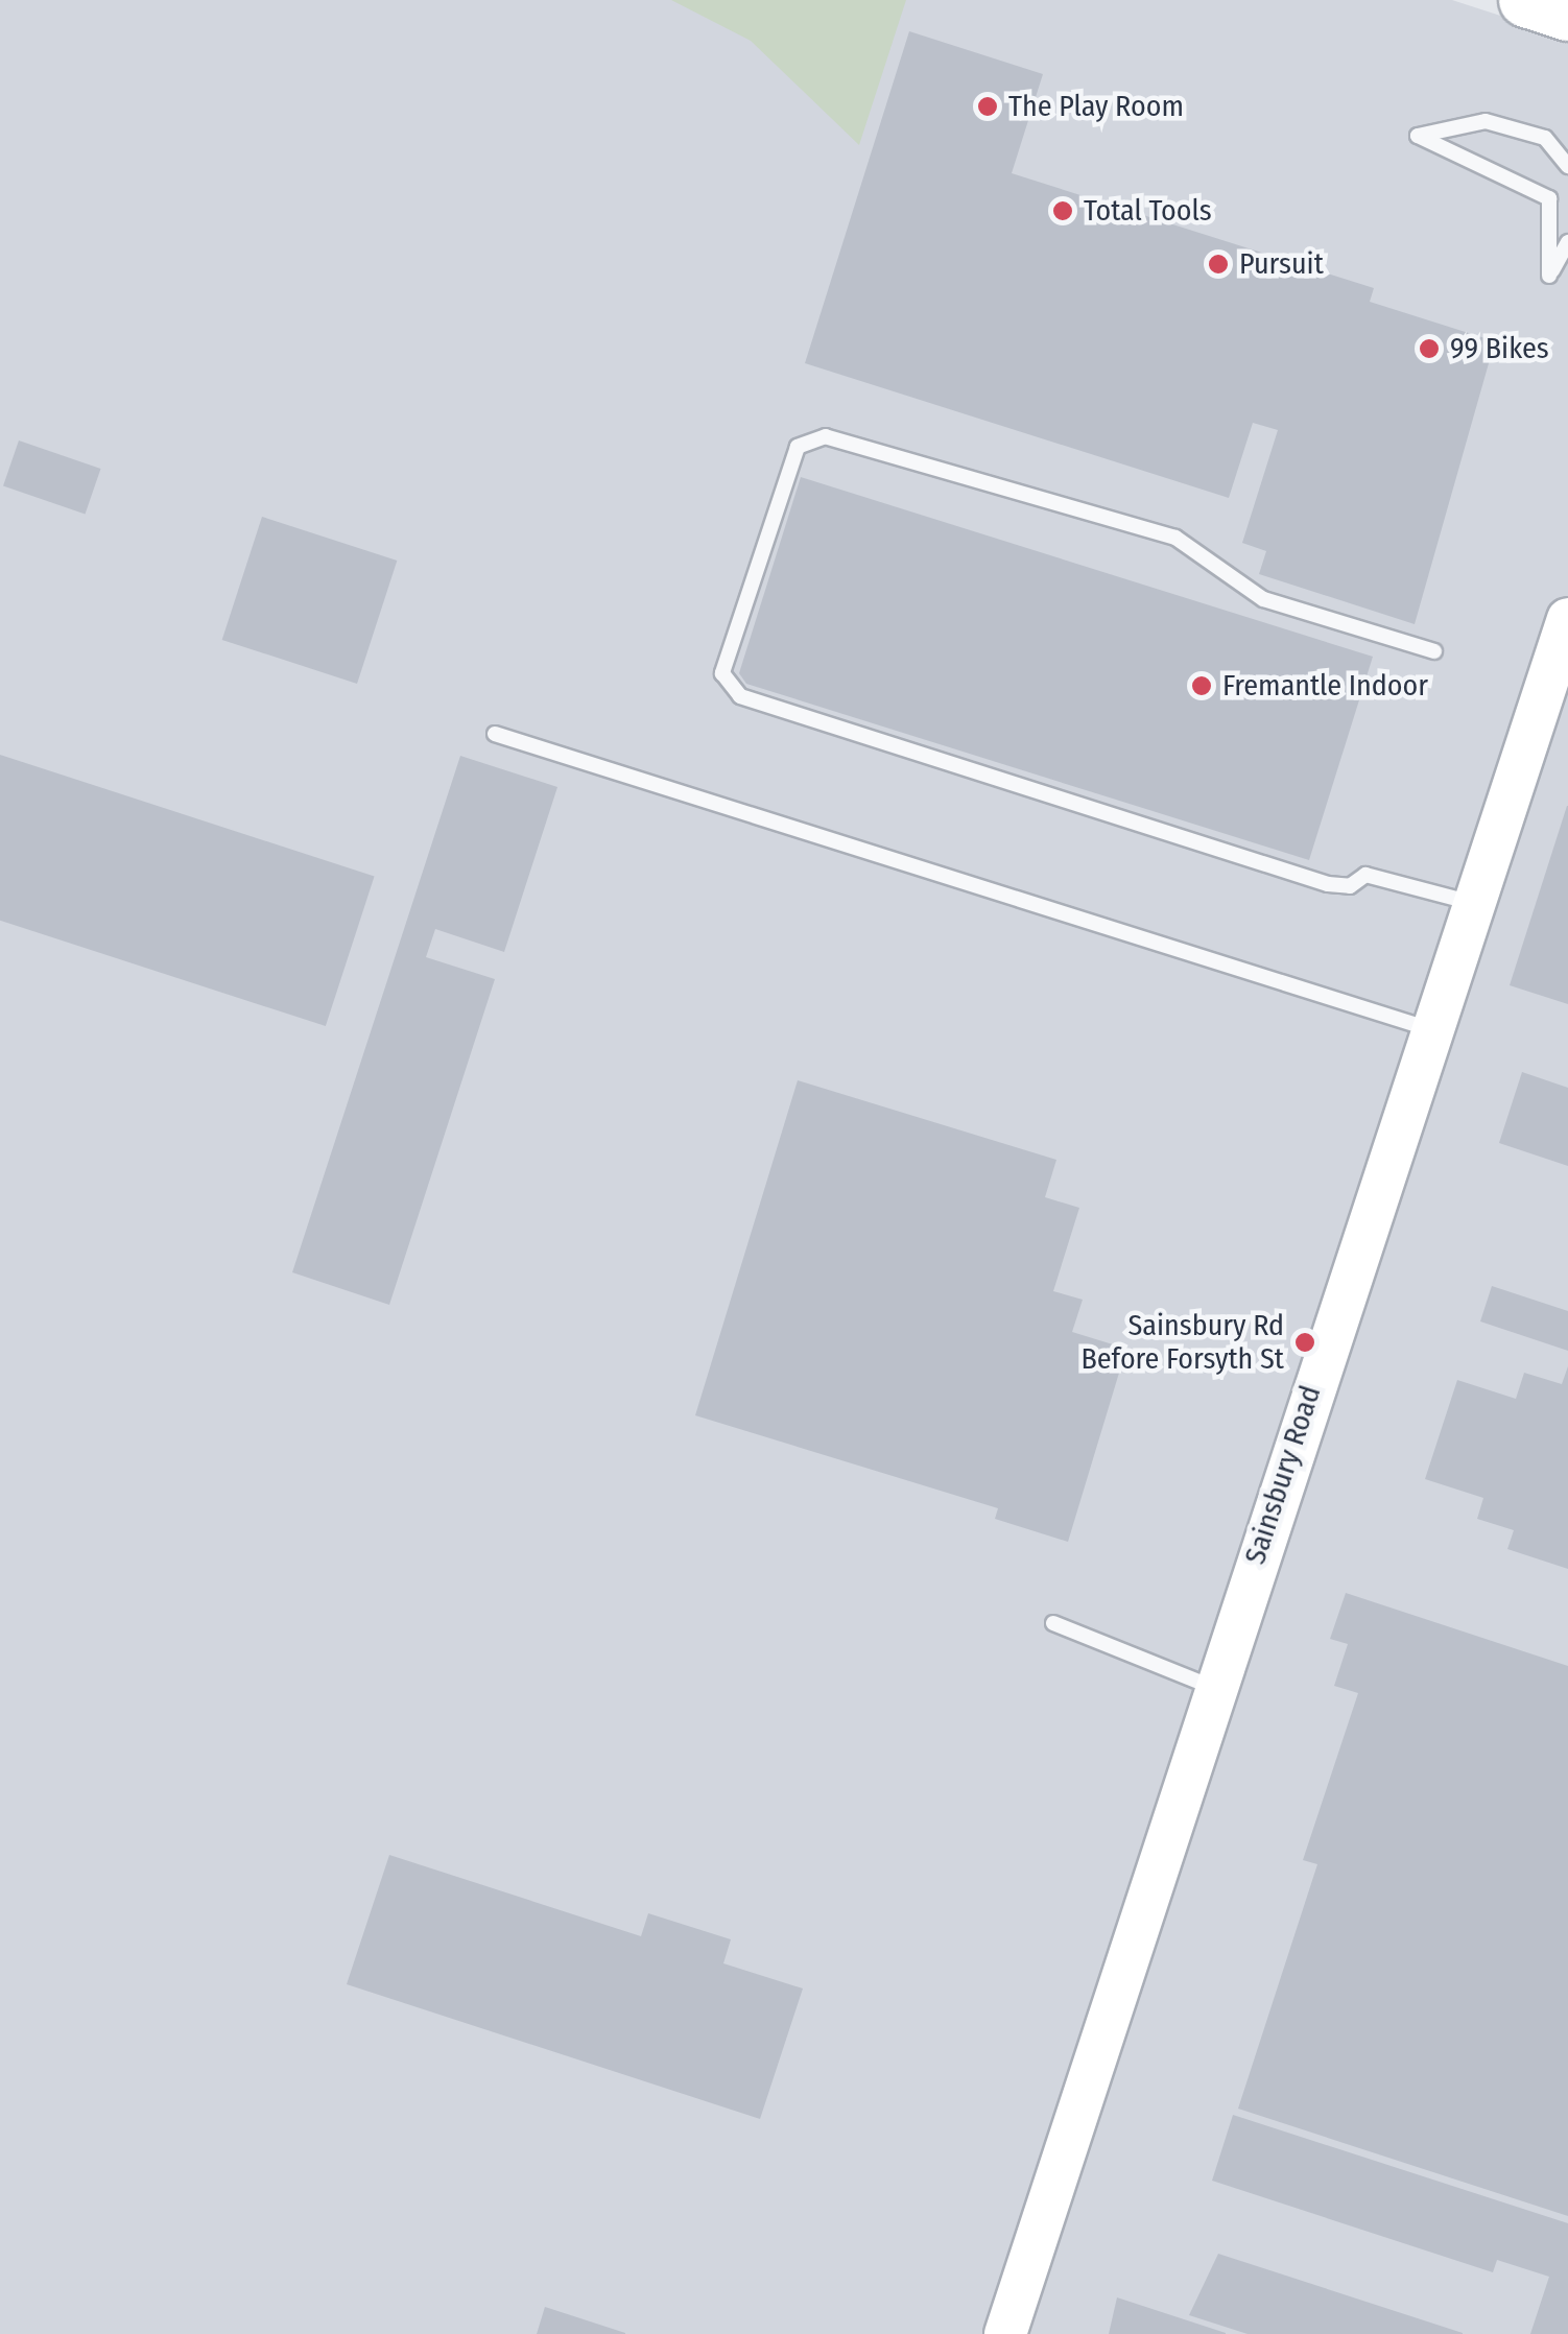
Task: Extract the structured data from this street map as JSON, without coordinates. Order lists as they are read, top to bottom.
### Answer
{
  "streets": {
    "street": ["Sainsbury Road"]
  },
  "places": [
    "The Play Room",
    "Total Tools",
    "Pursuit",
    "99 Bikes",
    "Fremantle Indoor",
    "Sainsbury Rd Before Forsyth St"
  ]
}
